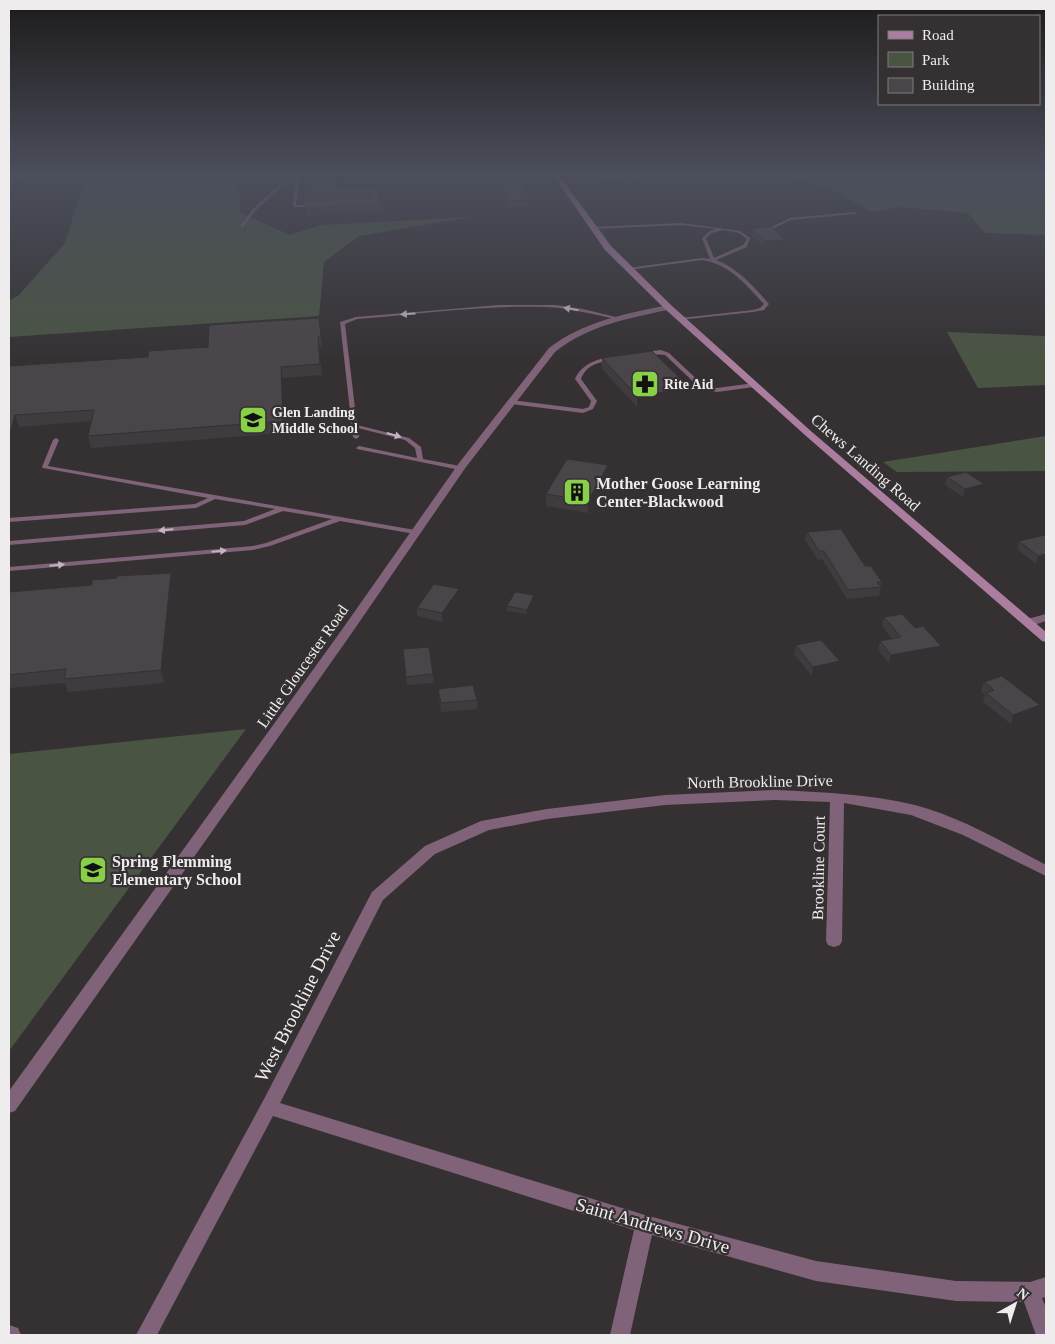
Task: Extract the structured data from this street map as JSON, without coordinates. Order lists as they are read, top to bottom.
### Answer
{
  "streets": {
    "main road": ["Chews Landing Road"],
    "street": [
      "Little Gloucester Road",
      "North Brookline Drive",
      "Brookline Court",
      "West Brookline Drive",
      "Saint Andrews Drive"
    ]
  },
  "crossings": [
    ["Chews Landing Road", "Little Gloucester Road"],
    ["North Brookline Drive", "Brookline Court"],
    ["North Brookline Drive", "West Brookline Drive"],
    ["West Brookline Drive", "Saint Andrews Drive"]
  ],
  "places": {
    "pharmacy": ["Rite Aid"],
    "school or university": ["Glen Landing Middle School", "Spring Flemming Elementary School"],
    "building": ["Mother Goose Learning Center-Blackwood"]
  },
  "legend": ["Road", "Park", "Building"],
  "north": "top right"
}
